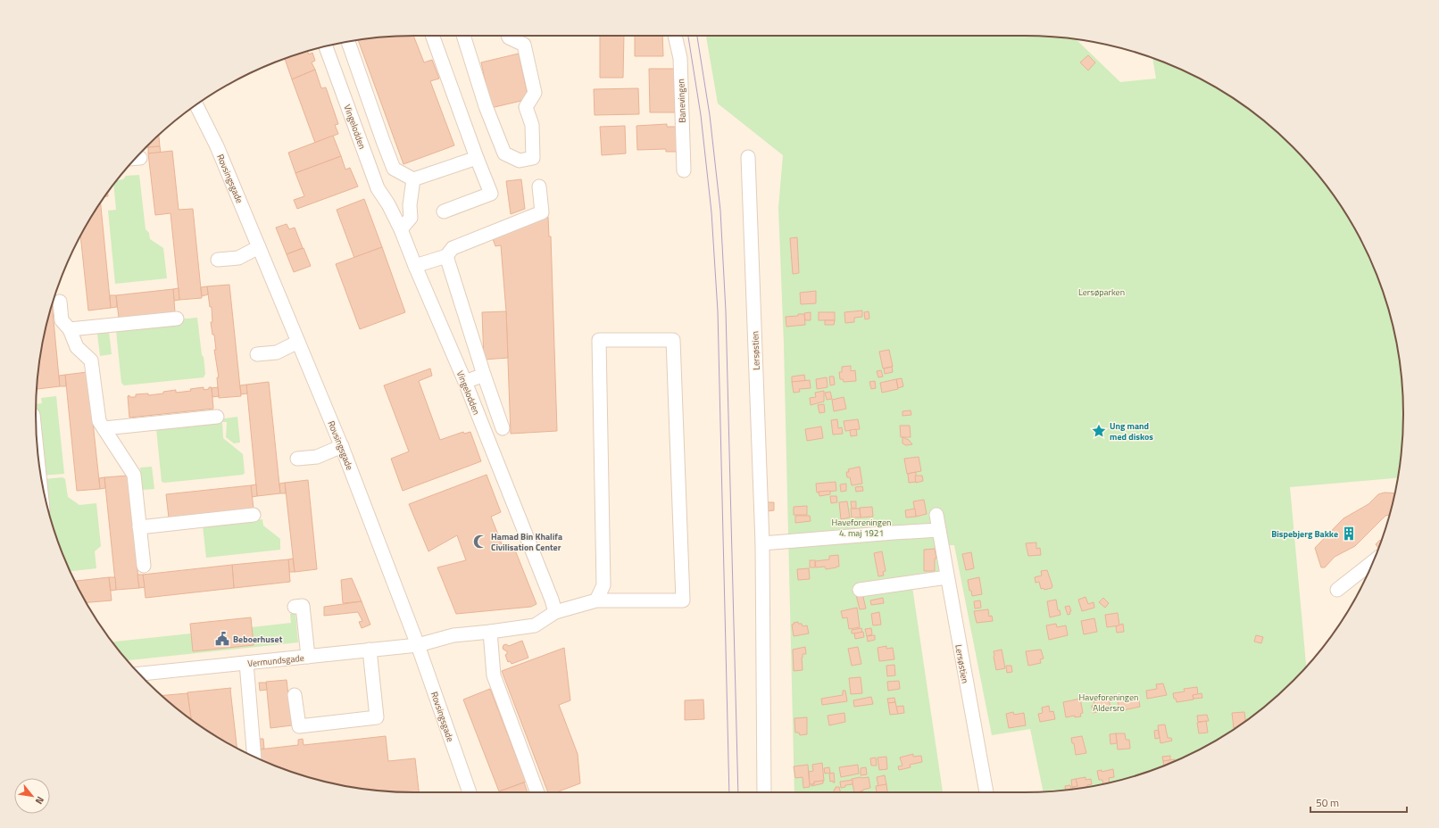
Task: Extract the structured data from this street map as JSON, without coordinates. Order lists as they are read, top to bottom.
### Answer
{
  "streets": {
    "street": [
      "Banevingen",
      "Vingelodden",
      "Rovsingsgade",
      "Lersøstien",
      "Vermundsgade"
    ]
  },
  "crossings": [
    ["Rovsingsgade", "Vermundsgade"]
  ],
  "parks": ["Lersøparken", "Haveforeningen 4. maj 1921", "Haveforeningen Aldersro"],
  "places": {
    "place": ["Ung mand med diskos"],
    "building": ["Bispebjerg Bakke"],
    "mosque": ["Hamad Bin Khalifa Civilisation Center"],
    "public building": ["Beboerhuset"]
  },
  "scale_bar": "50 m",
  "north": "bottom right"
}
